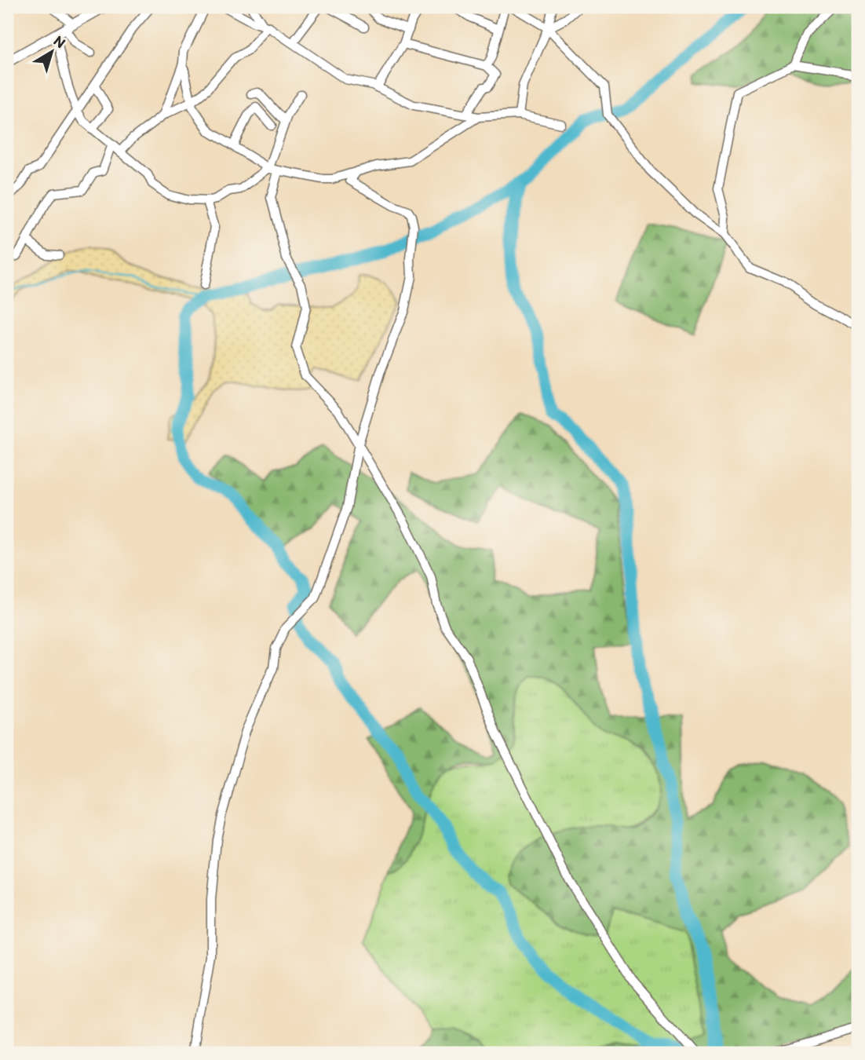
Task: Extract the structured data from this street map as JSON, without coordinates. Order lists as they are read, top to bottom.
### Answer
{
  "north": "top right"
}
